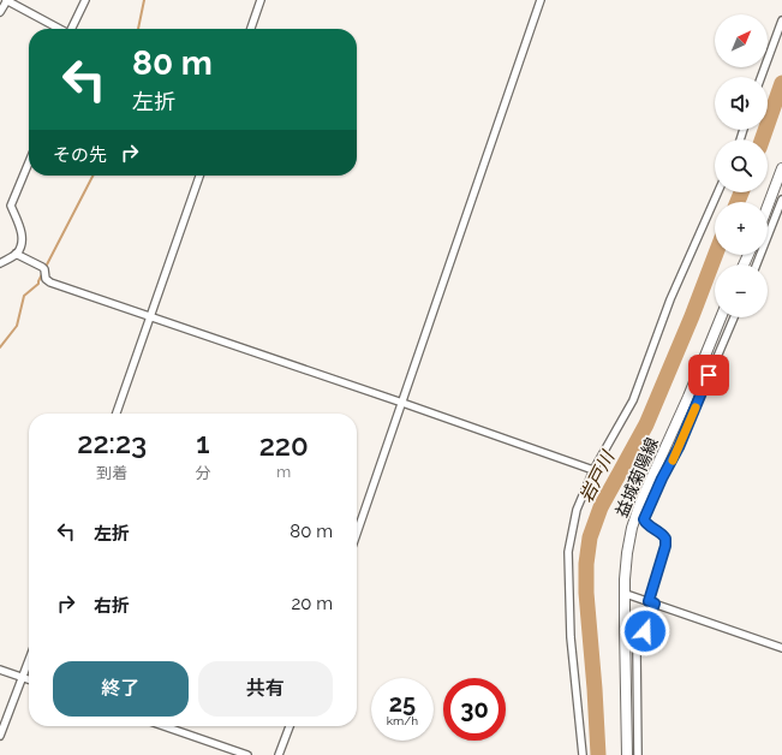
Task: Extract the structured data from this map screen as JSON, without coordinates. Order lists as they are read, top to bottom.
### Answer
{
  "streets": {
    "main road": ["益城菊陽線"]
  },
  "water": ["岩戸川"],
  "north": "top right",
  "page": {
    "map_buttons": ["+", "−"],
    "turn": ["80 m", "左折"],
    "then": "その先",
    "eta": [
      "22:23",
      "到着",
      "1",
      "分",
      "220",
      "m"
    ],
    "list": [
      {
        "name": "左折",
        "value": "80 m"
      },
      {
        "name": "右折",
        "value": "20 m"
      }
    ],
    "buttons": ["終了", "共有"],
    "speed": "25 km/h",
    "limit": "30"
  }
}
